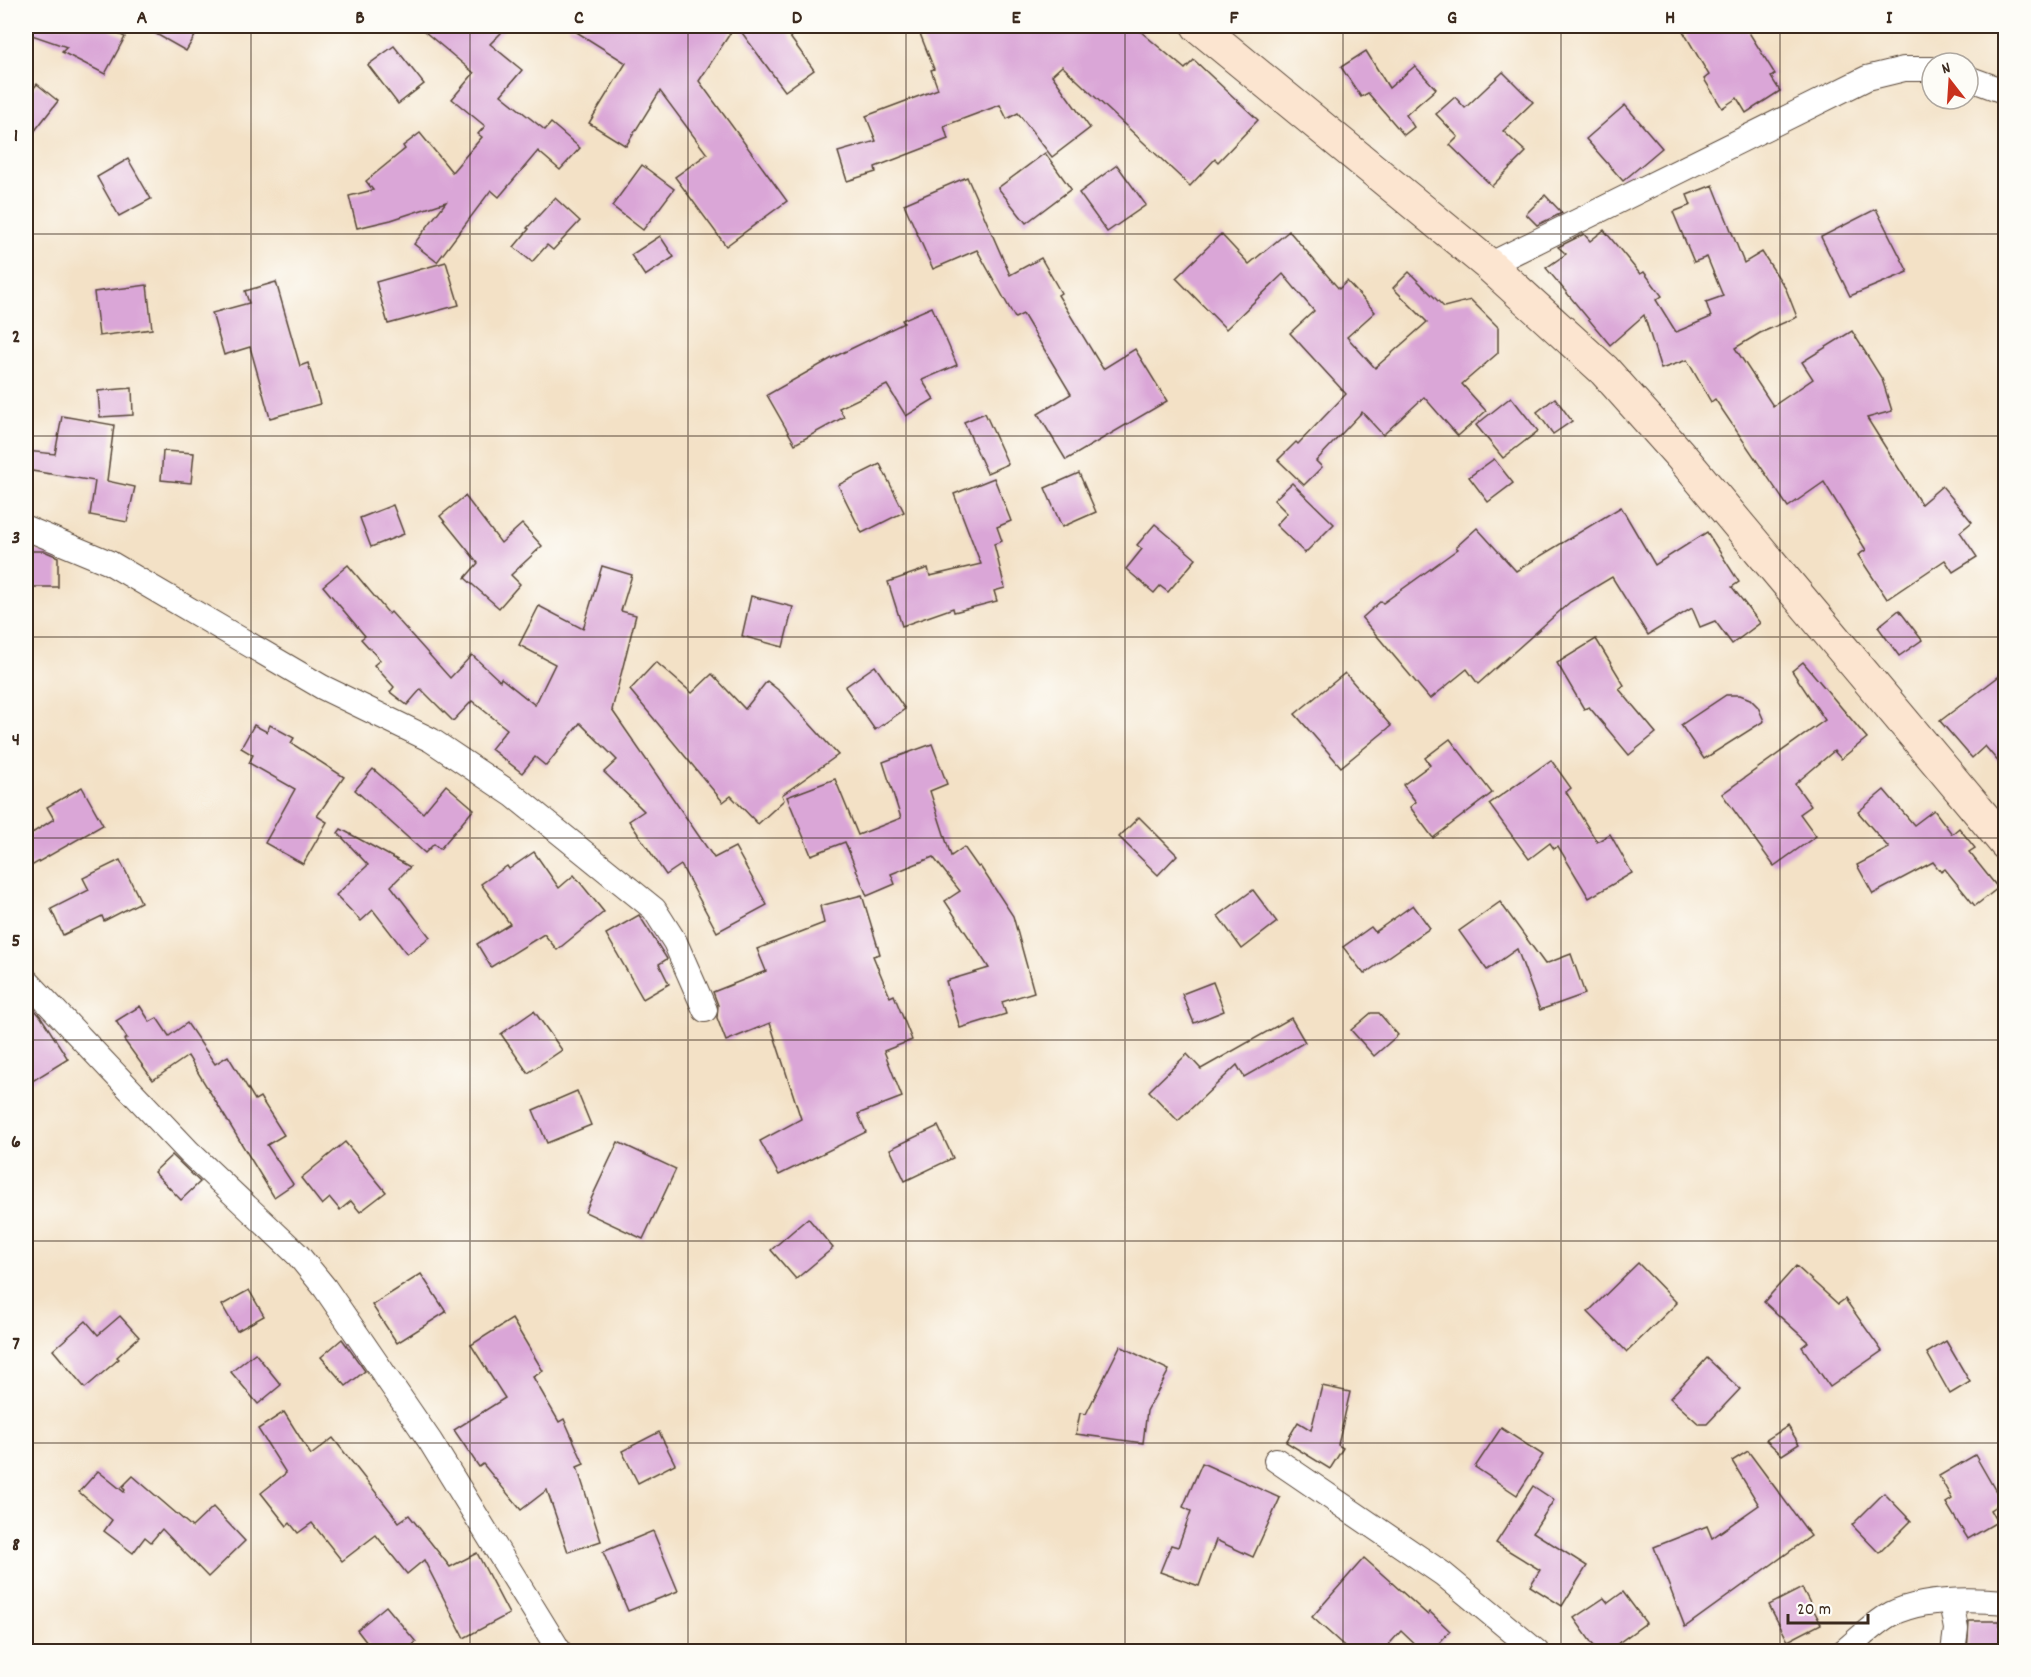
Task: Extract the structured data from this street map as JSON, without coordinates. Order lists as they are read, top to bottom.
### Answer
{
  "scale_bar": "20 m",
  "north": "top",
  "grid": {
    "columns": [
      "A",
      "B",
      "C",
      "D",
      "E",
      "F",
      "G",
      "H",
      "I"
    ],
    "rows": [
      "1",
      "2",
      "3",
      "4",
      "5",
      "6",
      "7",
      "8"
    ]
  }
}
